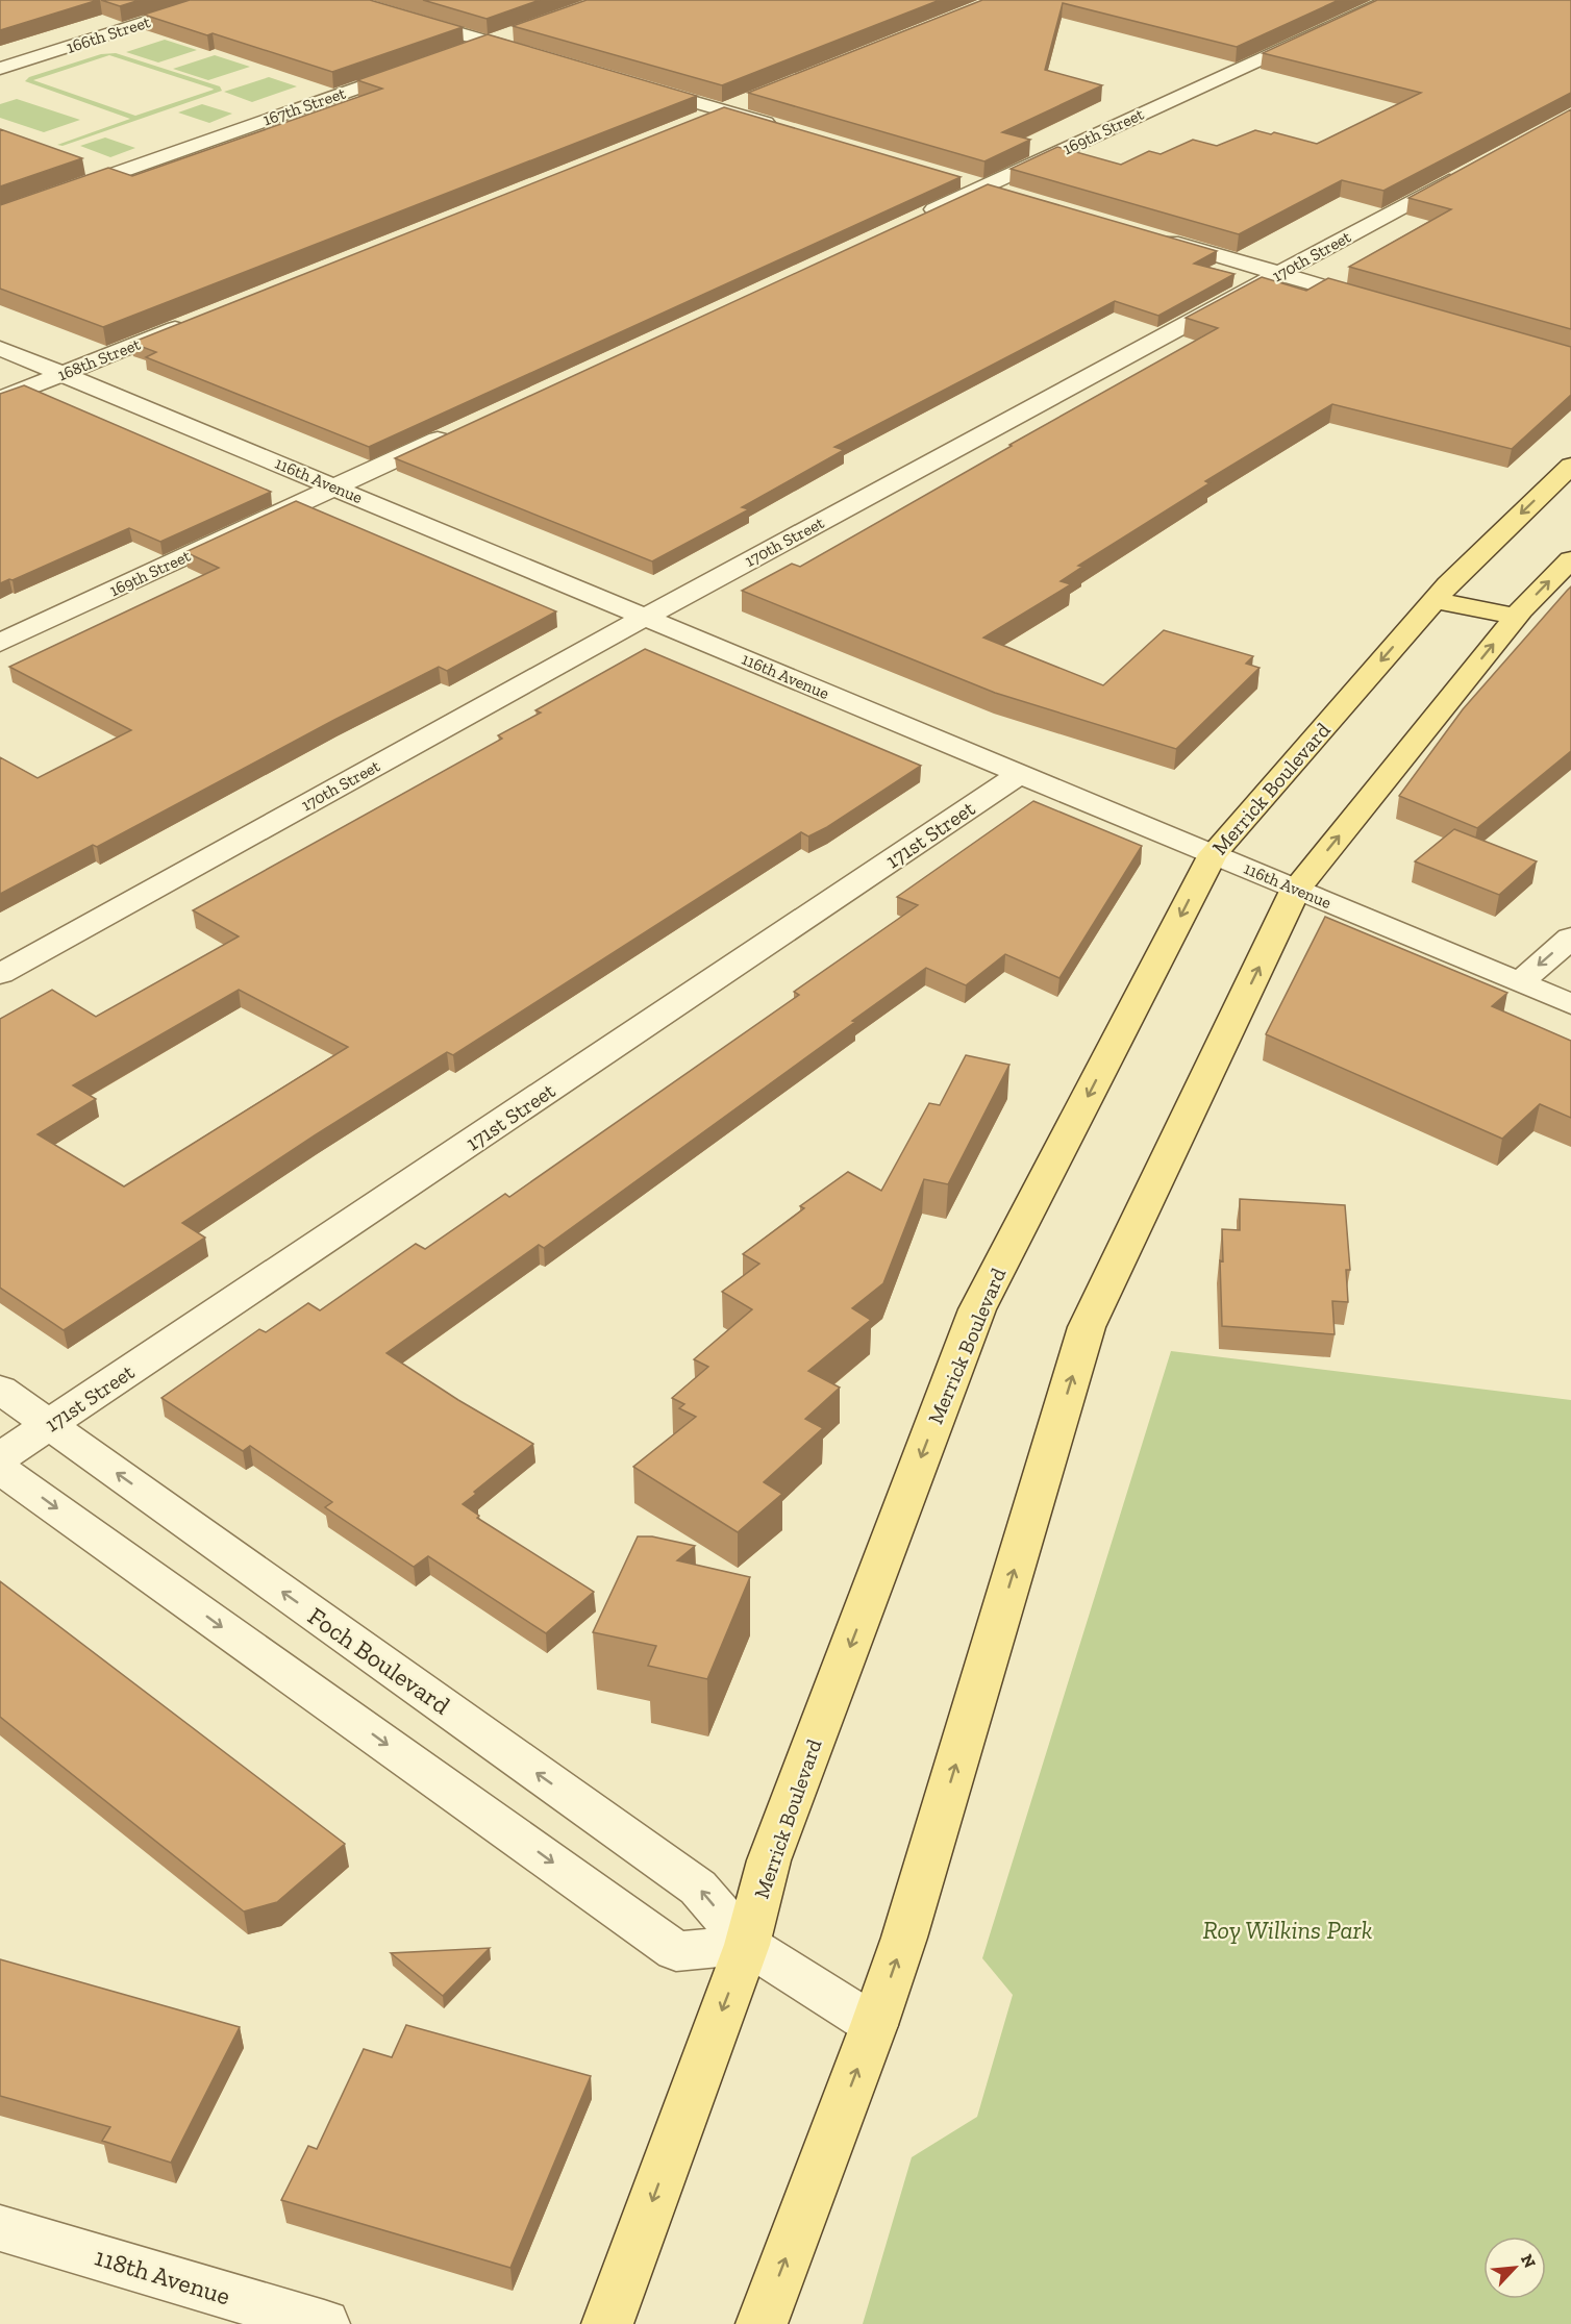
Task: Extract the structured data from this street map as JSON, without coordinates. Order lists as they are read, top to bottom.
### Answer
{
  "streets": {
    "main road": ["Merrick Boulevard"],
    "street": [
      "166th Street",
      "167th Street",
      "169th Street",
      "170th Street",
      "168th Street",
      "116th Avenue",
      "171st Street",
      "Foch Boulevard",
      "118th Avenue"
    ]
  },
  "crossings": [
    ["169th Street", "116th Avenue"],
    ["170th Street", "116th Avenue"],
    ["168th Street", "116th Avenue"],
    ["116th Avenue", "Merrick Boulevard"],
    ["116th Avenue", "171st Street"],
    ["Merrick Boulevard", "Foch Boulevard"],
    ["171st Street", "Foch Boulevard"]
  ],
  "parks": ["Roy Wilkins Park"],
  "north": "top right"
}
